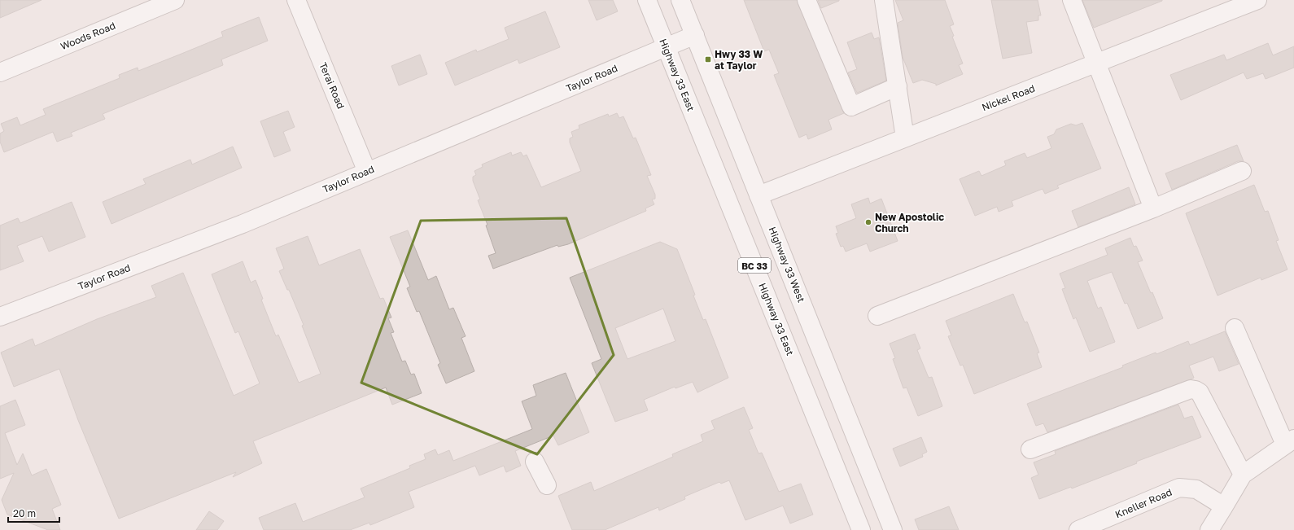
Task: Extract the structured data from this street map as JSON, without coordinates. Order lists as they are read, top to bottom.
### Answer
{
  "streets": {
    "street": [
      "Woods Road",
      "Highway 33 East",
      "Taylor Road",
      "Terai Road",
      "Nickel Road",
      "Highway 33 West",
      "BC 33",
      "Kneller Road"
    ]
  },
  "crossings": [
    ["Highway 33 East", "Taylor Road"],
    ["Taylor Road", "Terai Road"],
    ["Taylor Road", "Highway 33 West"],
    ["Nickel Road", "Highway 33 West"]
  ],
  "places": {
    "transit": ["Hwy 33 W at Taylor"],
    "other": ["New Apostolic Church"]
  },
  "scale_bar": "20 m"
}
